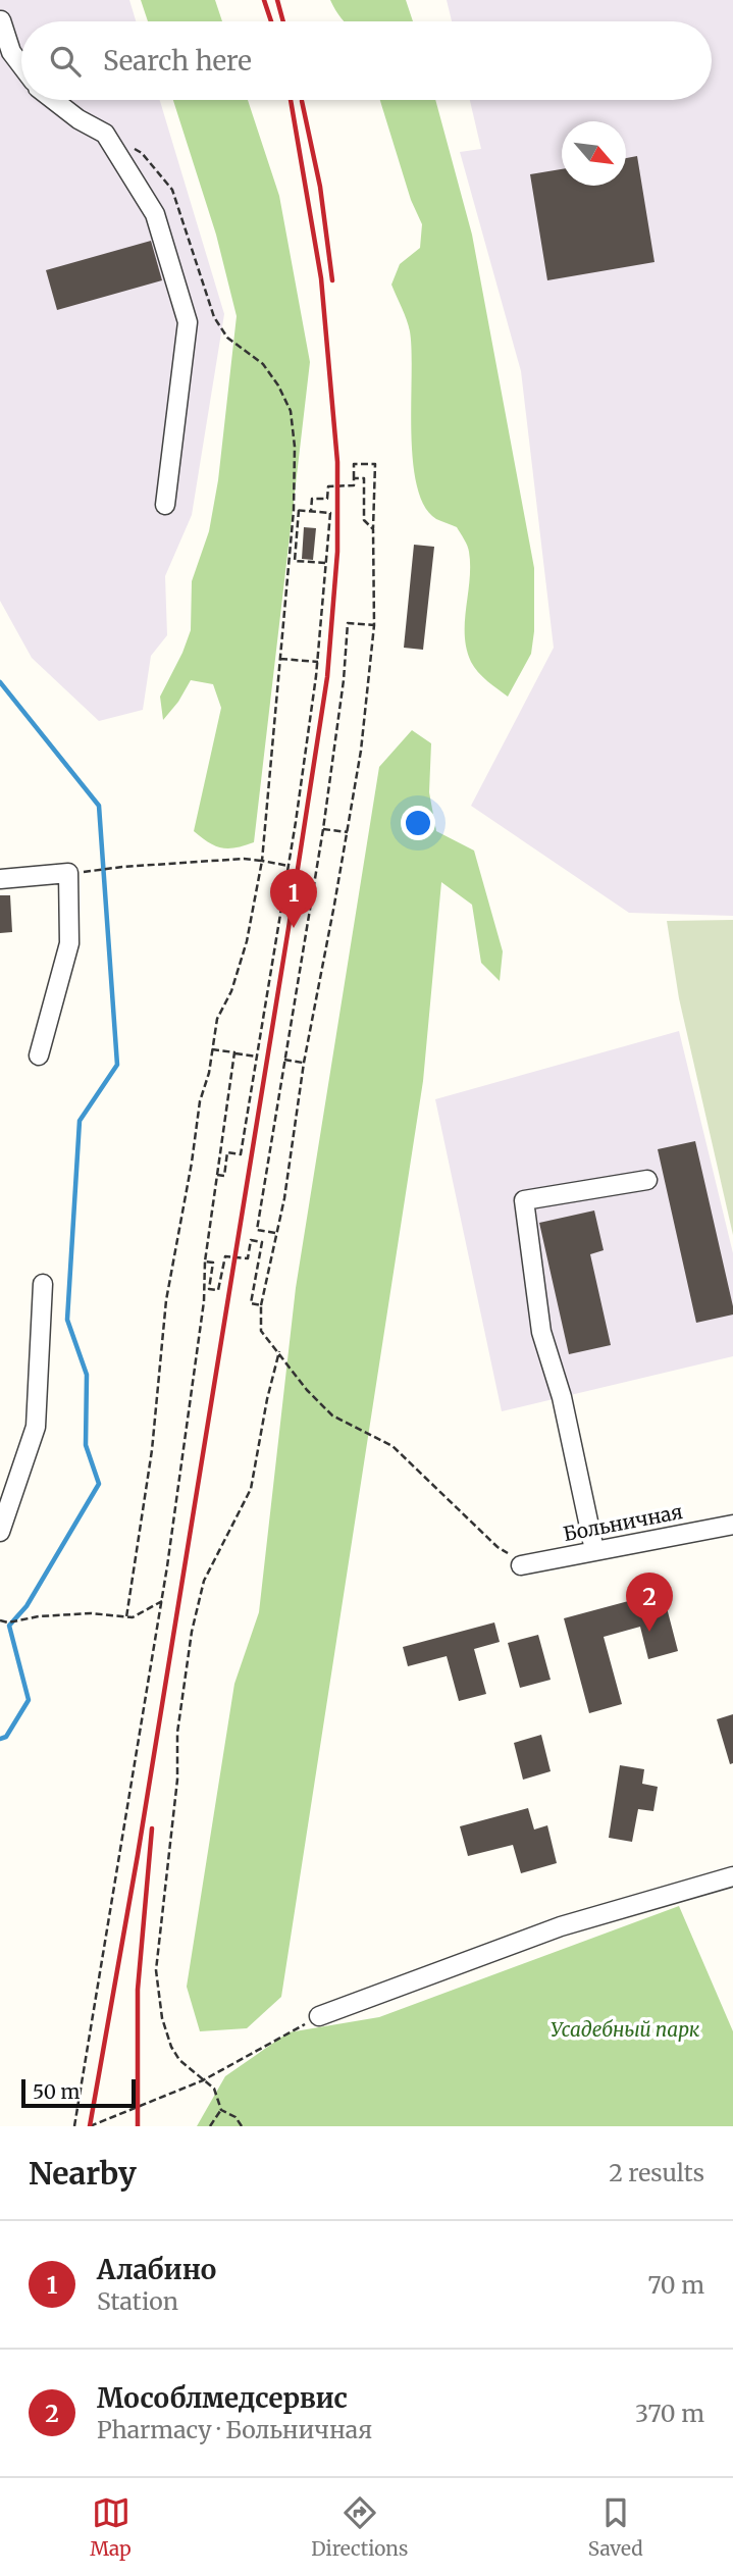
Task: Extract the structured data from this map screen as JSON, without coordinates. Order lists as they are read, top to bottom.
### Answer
{
  "streets": {
    "street": ["Больничная"]
  },
  "parks": ["Усадебный парк"],
  "scale_bar": "50 m",
  "north": "bottom right",
  "page": {
    "search": "Search here",
    "pins": ["1", "2"],
    "scale": "50 m",
    "heading": ["Nearby", "2 results"],
    "list": [
      {
        "mark": "1",
        "name": "Алабино",
        "note": "Station",
        "value": "70 m"
      },
      {
        "mark": "2",
        "name": "Мособлмедсервис",
        "note": "Pharmacy · Больничная",
        "value": "370 m"
      }
    ],
    "nav": ["Map", "Directions", "Saved"]
  }
}
